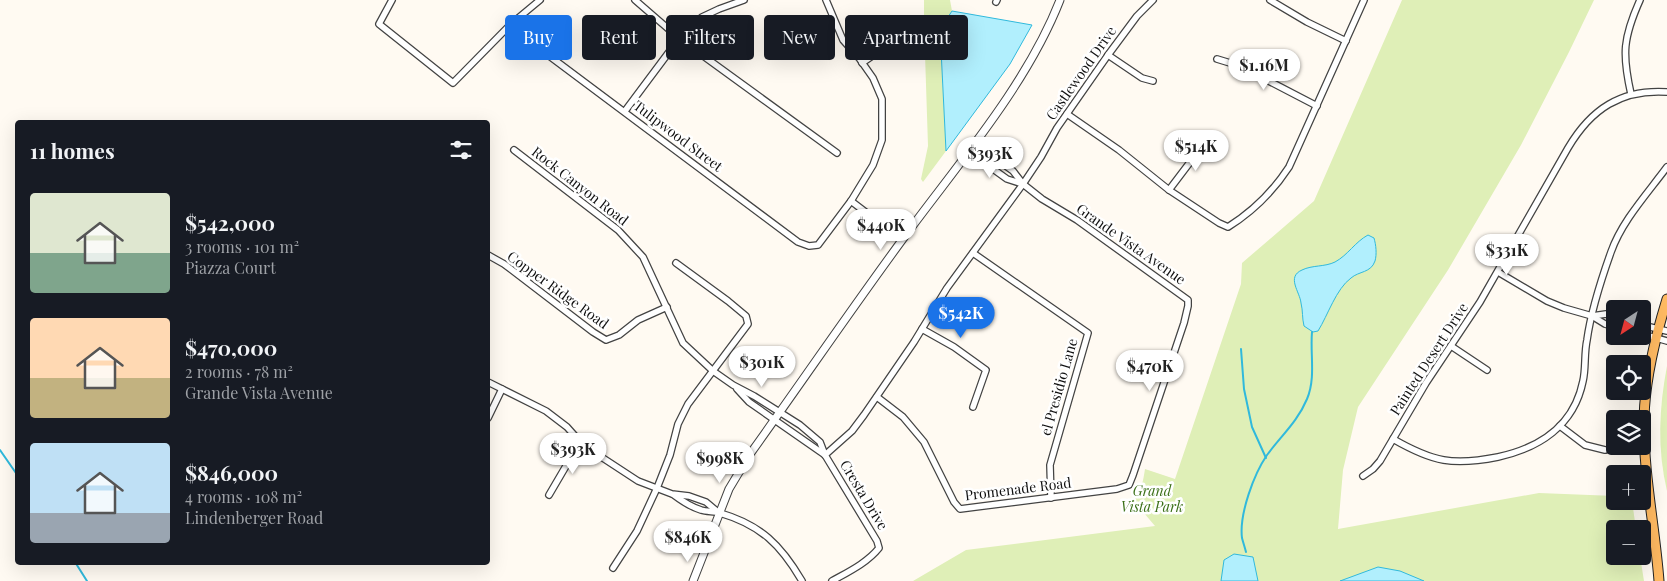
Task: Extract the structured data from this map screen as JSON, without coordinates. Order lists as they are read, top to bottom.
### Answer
{
  "streets": {
    "street": [
      "Castlewood Drive",
      "Tulipwood Street",
      "Rock Canyon Road",
      "Grande Vista Avenue",
      "Copper Ridge Road",
      "Painted Desert Drive",
      "el Presidio Lane",
      "Promenade Road",
      "Cresta Drive"
    ]
  },
  "crossings": [
    ["Castlewood Drive", "Grande Vista Avenue"],
    ["Castlewood Drive", "el Presidio Lane"],
    ["Castlewood Drive", "Promenade Road"],
    ["Castlewood Drive", "Cresta Drive"],
    ["Rock Canyon Road", "Copper Ridge Road"],
    ["Rock Canyon Road", "Cresta Drive"],
    ["Grande Vista Avenue", "Promenade Road"],
    ["el Presidio Lane", "Promenade Road"]
  ],
  "parks": ["Grand Vista Park"],
  "north": "bottom left",
  "page": {
    "chip": [
      "Buy",
      "Rent",
      "Filters",
      "New",
      "Apartment"
    ],
    "price": [
      "$1.16M",
      "$514K",
      "$393K",
      "$440K",
      "$331K",
      "$542K",
      "$301K",
      "$470K",
      "$393K",
      "$998K",
      "$846K"
    ],
    "heading": "11 homes",
    "list": [
      {
        "name": "$542,000",
        "note": "3 rooms · 101 m² · Piazza Court"
      },
      {
        "name": "$470,000",
        "note": "2 rooms · 78 m² · Grande Vista Avenue"
      },
      {
        "name": "$846,000",
        "note": "4 rooms · 108 m² · Lindenberger Road"
      }
    ],
    "map_buttons": ["+", "−"]
  }
}
